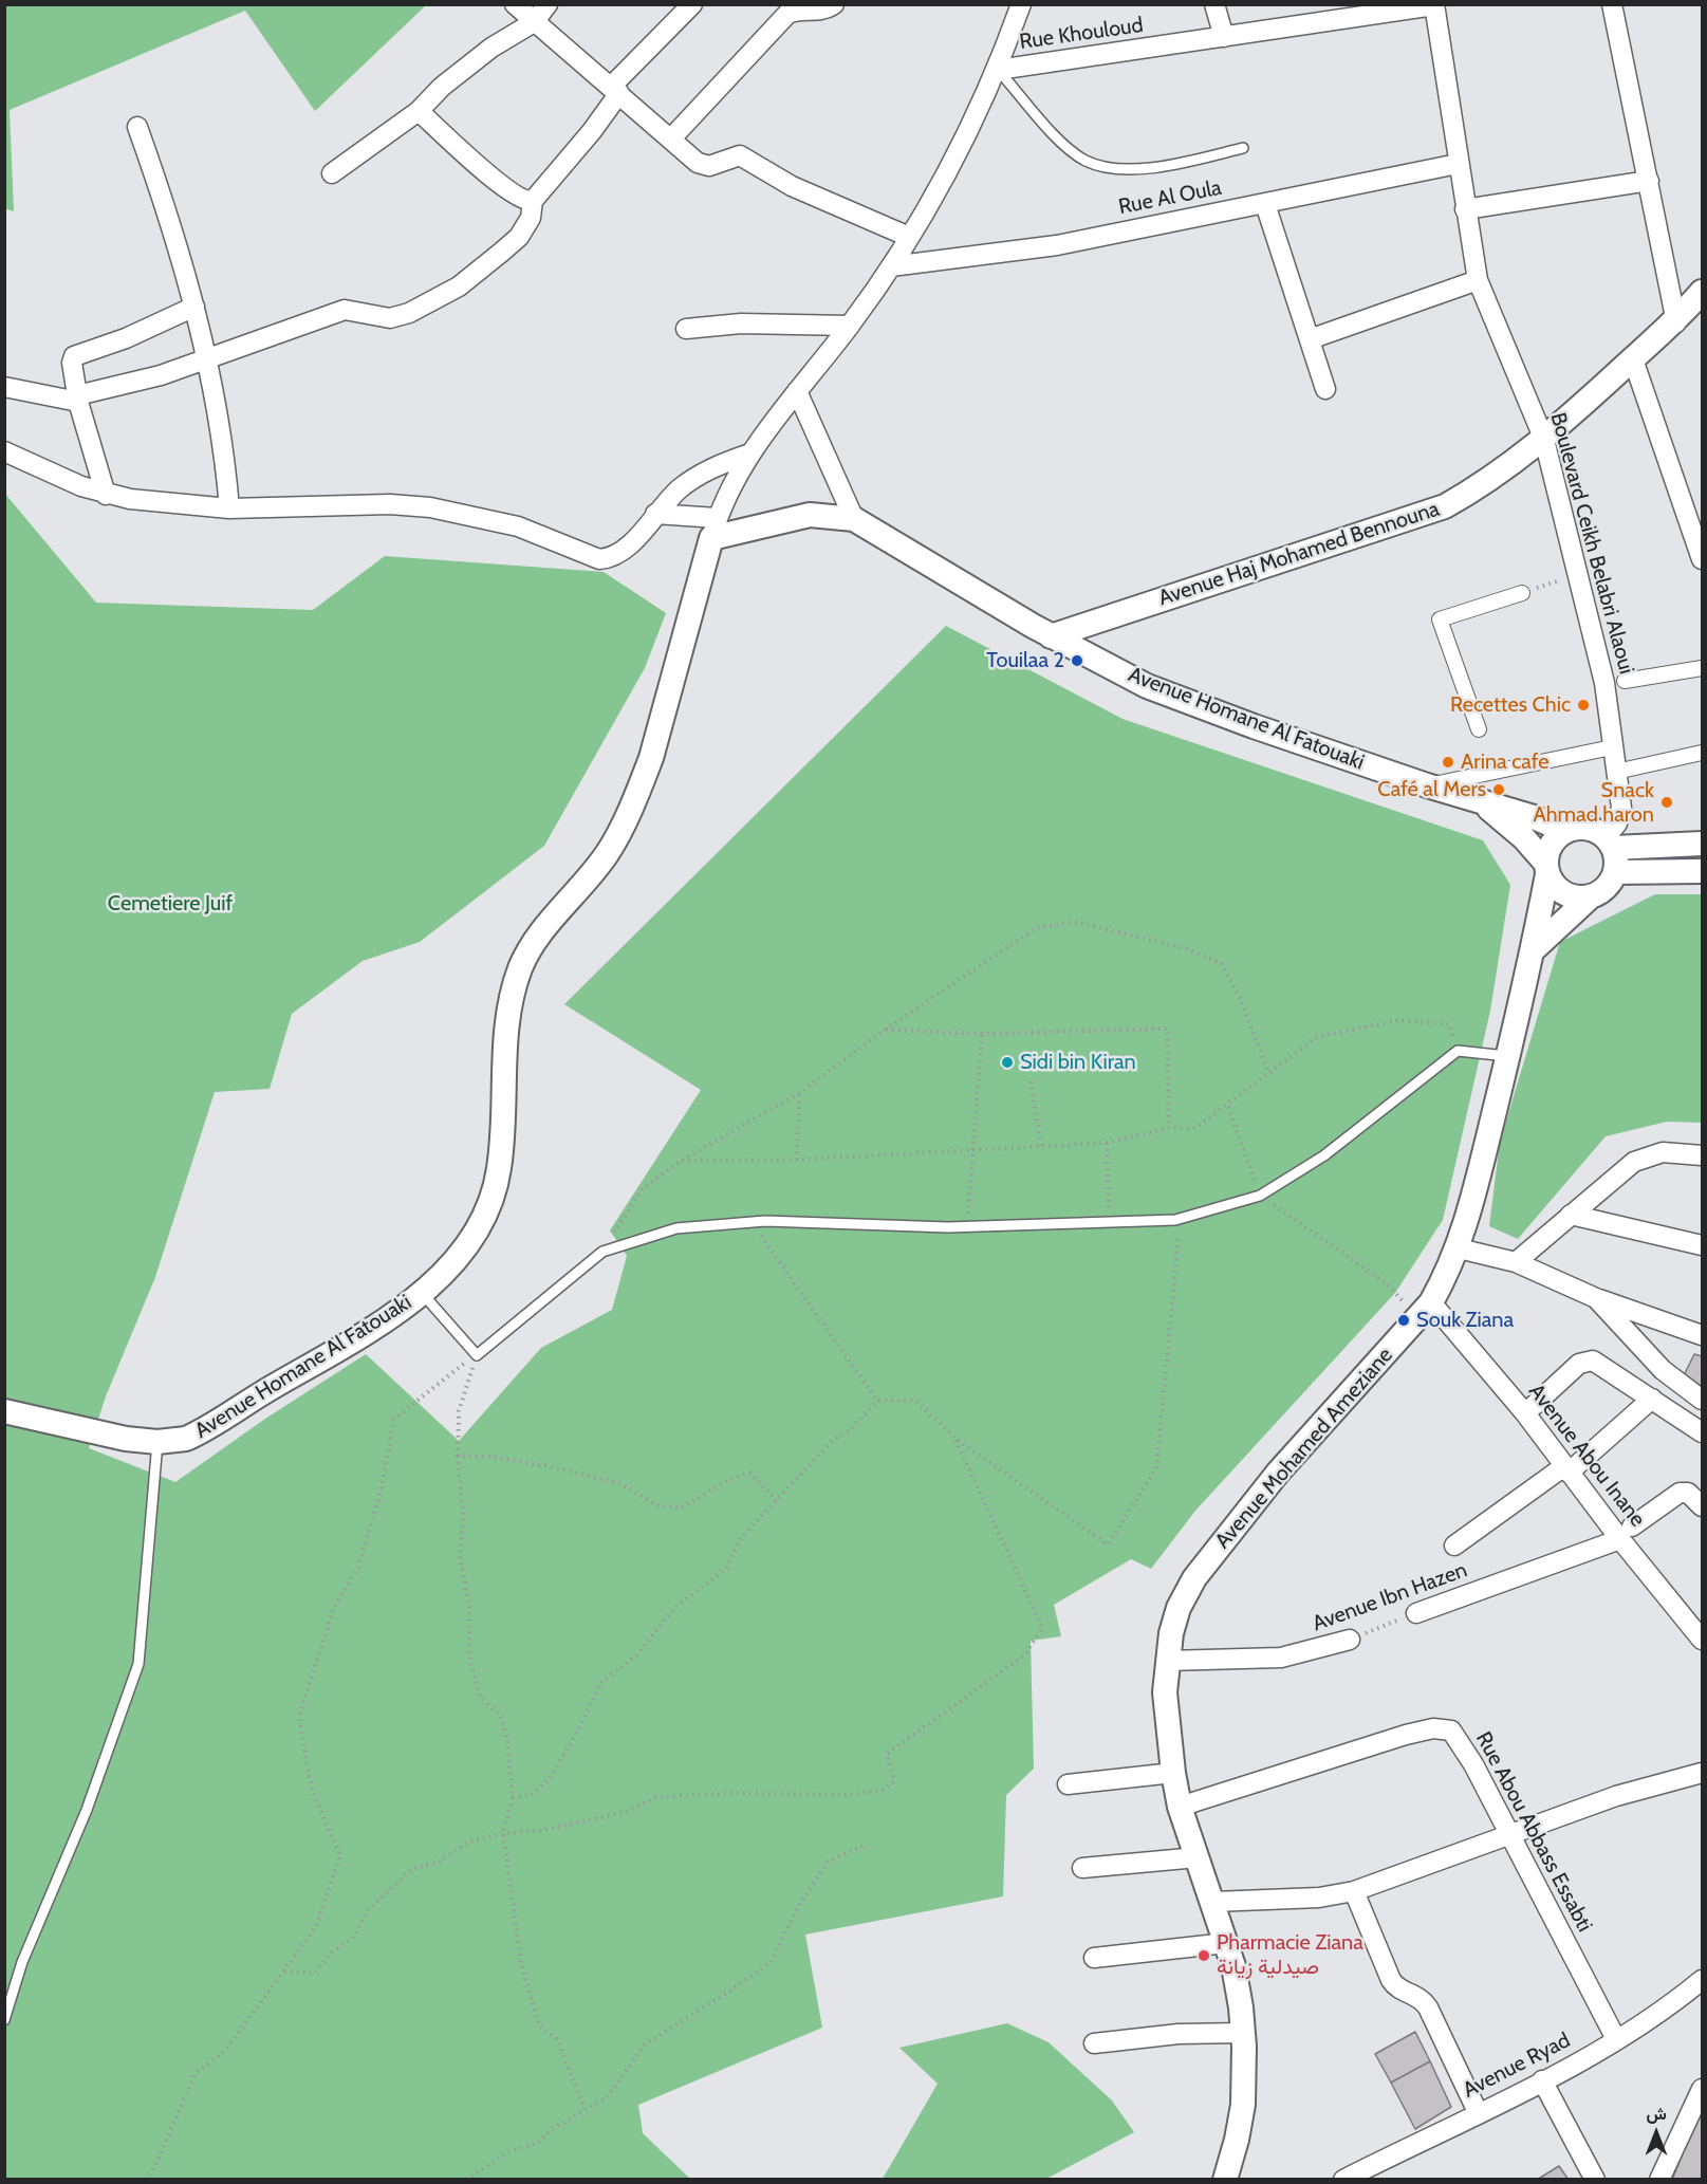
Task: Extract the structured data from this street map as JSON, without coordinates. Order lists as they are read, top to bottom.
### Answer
{
  "streets": {
    "street": [
      "Rue Khouloud",
      "Rue Al Oula",
      "Boulevard Ceikh Belabri Alaoui",
      "Avenue Haj Mohamed Bennouna",
      "Avenue Homane Al Fatouaki",
      "Avenue Mohamed Ameziane",
      "Avenue Abou Inane",
      "Avenue Ibn Hazen",
      "Rue Abou Abbass Essabti",
      "Avenue Ryad"
    ]
  },
  "crossings": [
    ["Rue Khouloud", "Boulevard Ceikh Belabri Alaoui"],
    ["Rue Khouloud", "Avenue Homane Al Fatouaki"],
    ["Rue Al Oula", "Boulevard Ceikh Belabri Alaoui"],
    ["Rue Al Oula", "Avenue Homane Al Fatouaki"],
    ["Boulevard Ceikh Belabri Alaoui", "Avenue Haj Mohamed Bennouna"],
    ["Boulevard Ceikh Belabri Alaoui", "Avenue Homane Al Fatouaki"],
    ["Boulevard Ceikh Belabri Alaoui", "Avenue Mohamed Ameziane"],
    ["Avenue Haj Mohamed Bennouna", "Avenue Homane Al Fatouaki"],
    ["Avenue Homane Al Fatouaki", "Avenue Mohamed Ameziane"],
    ["Avenue Mohamed Ameziane", "Avenue Abou Inane"],
    ["Avenue Mohamed Ameziane", "Avenue Ibn Hazen"],
    ["Avenue Mohamed Ameziane", "Rue Abou Abbass Essabti"],
    ["Avenue Abou Inane", "Avenue Ibn Hazen"],
    ["Rue Abou Abbass Essabti", "Avenue Ryad"]
  ],
  "parks": ["Cemetiere Juif"],
  "places": [
    "Touilaa 2",
    "Recettes Chic",
    "Arina cafe",
    "Café al Mers",
    "Snack Ahmad haron",
    "Sidi bin Kiran",
    "Souk Ziana",
    "Pharmacie Ziana صيدلية زيانة"
  ],
  "north": "top"
}
